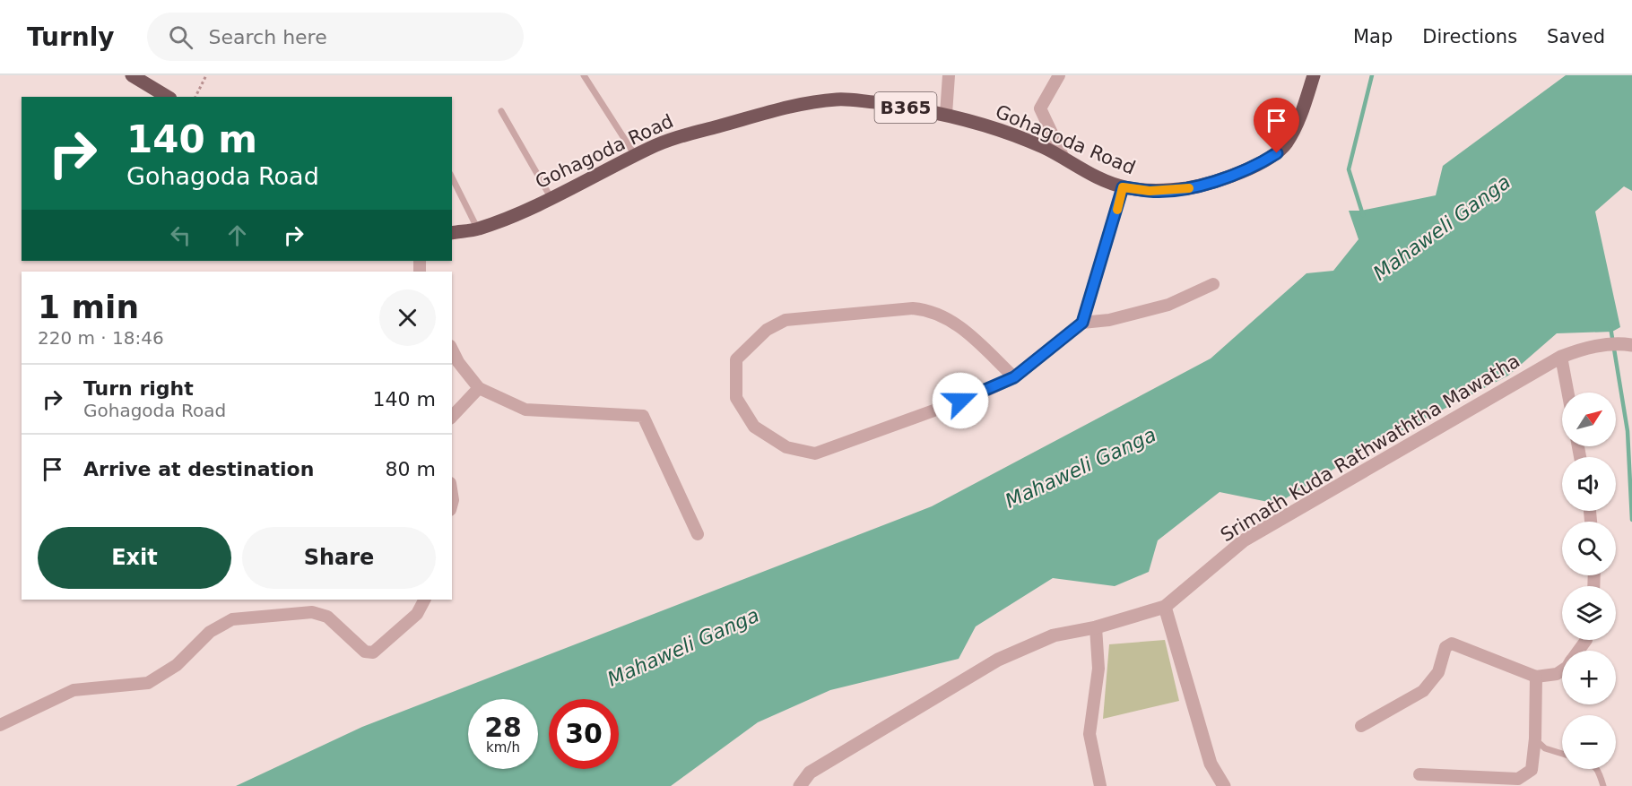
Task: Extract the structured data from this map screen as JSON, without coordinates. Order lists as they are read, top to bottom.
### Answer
{
  "streets": {
    "main road": ["B365", "Gohagoda Road"],
    "street": ["Srimath Kuda Rathwaththa Mawatha"]
  },
  "water": ["Mahaweli Ganga"],
  "north": "top right",
  "page": {
    "header": "Turnly",
    "search": "Search here",
    "nav": ["Map", "Directions", "Saved"],
    "turn": ["140 m", "Gohagoda Road"],
    "heading": ["1 min", "220 m · 18:46"],
    "list": [
      {
        "name": "Turn right",
        "note": "Gohagoda Road",
        "value": "140 m"
      },
      {
        "name": "Arrive at destination",
        "value": "80 m"
      }
    ],
    "map_buttons": ["+", "−"],
    "buttons": ["Exit", "Share"],
    "speed": "28 km/h",
    "limit": "30"
  }
}
